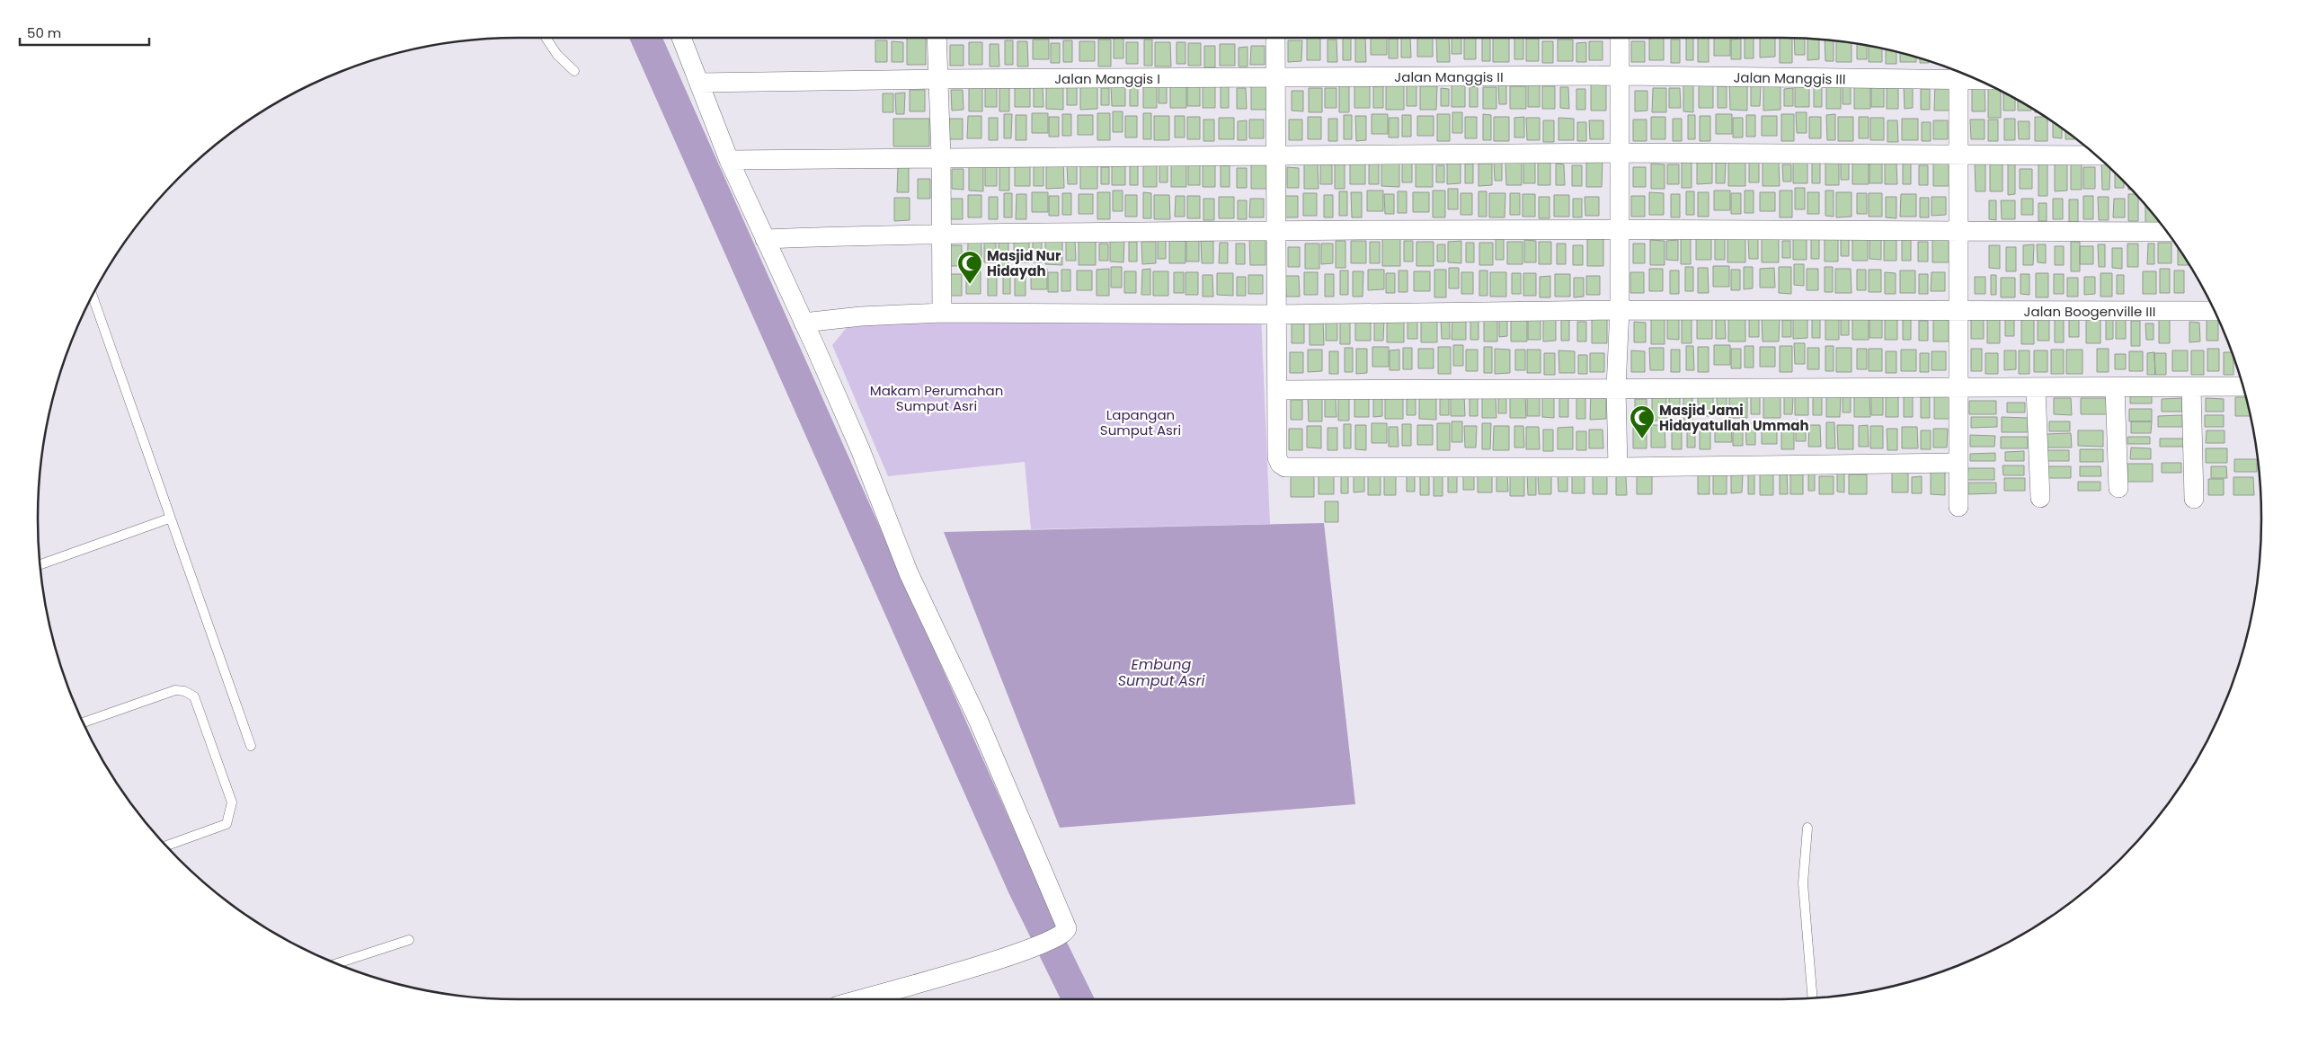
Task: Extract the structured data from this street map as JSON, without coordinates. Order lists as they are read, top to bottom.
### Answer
{
  "streets": {
    "street": [
      "Jalan Manggis II",
      "Jalan Manggis I",
      "Jalan Manggis III",
      "Jalan Boogenville III"
    ]
  },
  "crossings": [
    ["Jalan Manggis II", "Jalan Manggis I"],
    ["Jalan Manggis II", "Jalan Manggis III"]
  ],
  "water": ["Embung Sumput Asri"],
  "parks": ["Makam Perumahan Sumput Asri", "Lapangan Sumput Asri"],
  "places": {
    "mosque": ["Masjid Nur Hidayah", "Masjid Jami Hidayatullah Ummah"]
  },
  "scale_bar": "50 m"
}
